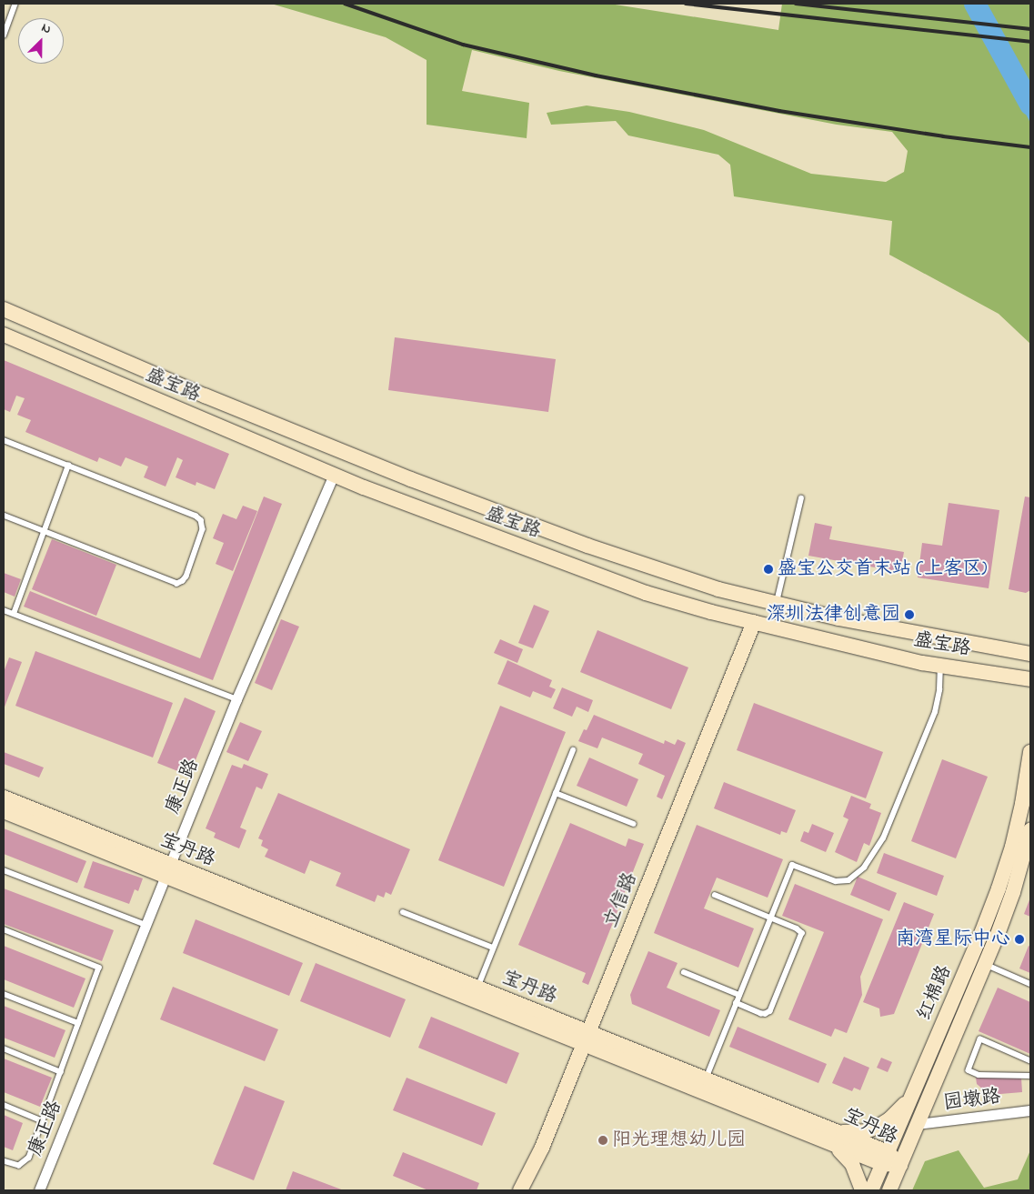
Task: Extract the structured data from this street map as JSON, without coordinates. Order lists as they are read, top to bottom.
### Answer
{
  "streets": {
    "main road": [
      "盛宝路",
      "宝丹路",
      "立信路",
      "红棉路"
    ],
    "street": ["康正路", "园墩路"]
  },
  "crossings": [
    ["盛宝路", "康正路"],
    ["盛宝路", "立信路"],
    ["康正路", "宝丹路"],
    ["宝丹路", "立信路"],
    ["宝丹路", "红棉路"],
    ["红棉路", "园墩路"]
  ],
  "places": [
    "盛宝公交首末站 (上客区)",
    "深圳法律创意园",
    "南湾星际中心",
    "阳光理想幼儿园"
  ],
  "north": "top right"
}
